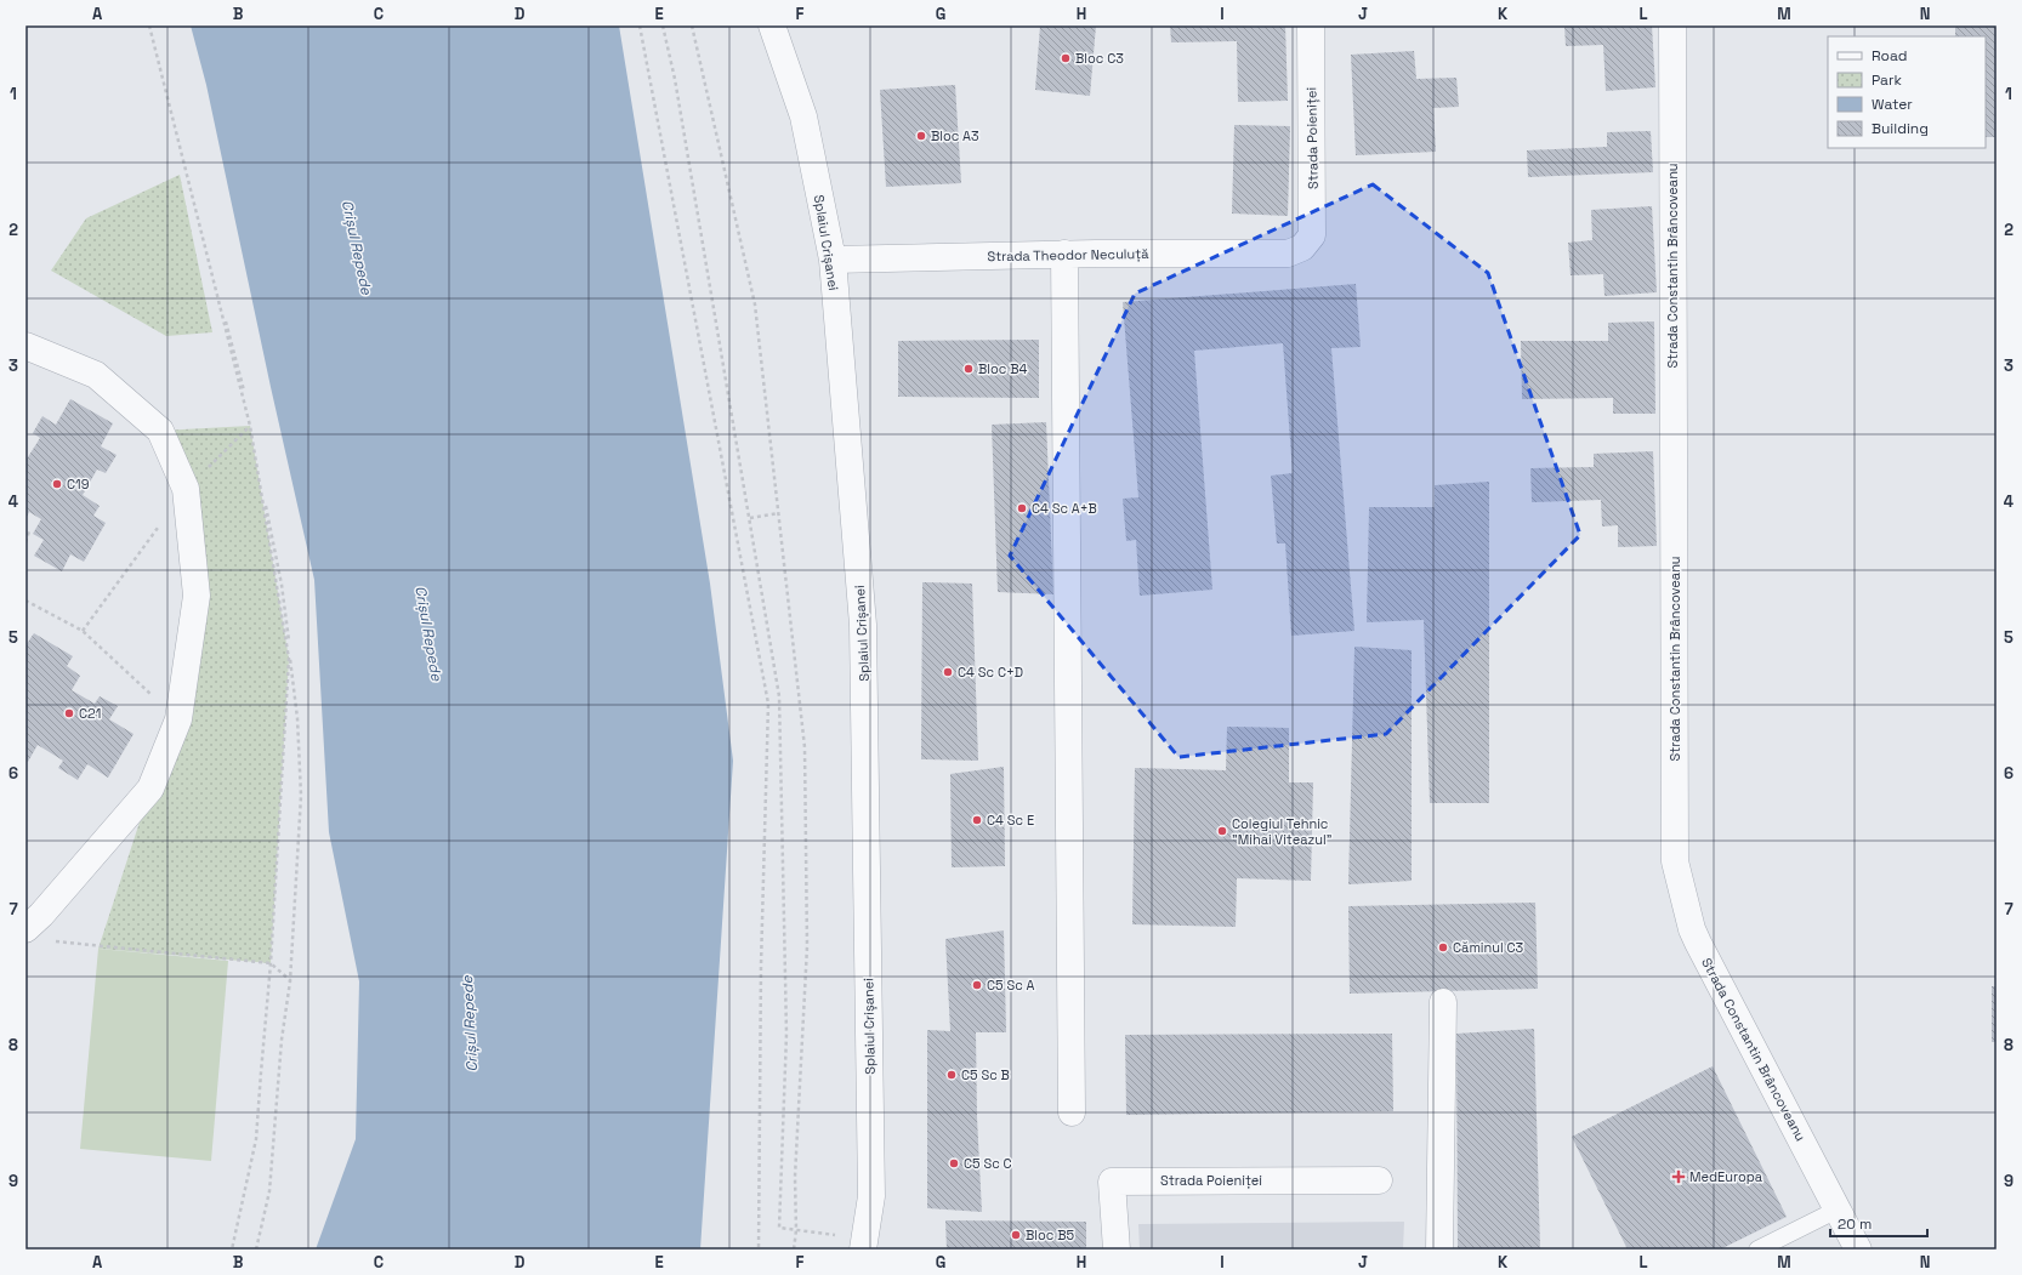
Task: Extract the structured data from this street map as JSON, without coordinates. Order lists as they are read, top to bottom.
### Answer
{
  "streets": {
    "street": [
      "Strada Poieniței",
      "Splaiul Crișanei",
      "Strada Theodor Neculuță",
      "Strada Constantin Brâncoveanu"
    ]
  },
  "crossings": [
    ["Strada Poieniței", "Strada Theodor Neculuță"],
    ["Splaiul Crișanei", "Strada Theodor Neculuță"]
  ],
  "water": ["Crișul Repede"],
  "places": {
    "other": [
      "Bloc C3",
      "Bloc A3",
      "Bloc B4",
      "C19",
      "C4 Sc A+B",
      "C4 Sc C+D",
      "C21",
      "C4 Sc E",
      "Colegiul Tehnic \"Mihai Viteazul\"",
      "Căminul C3",
      "C5 Sc A",
      "C5 Sc B",
      "C5 Sc C",
      "Bloc B5"
    ],
    "health": ["MedEuropa"]
  },
  "legend": [
    "Road",
    "Park",
    "Water",
    "Building"
  ],
  "scale_bar": "20 m",
  "grid": {
    "columns": [
      "A",
      "B",
      "C",
      "D",
      "E",
      "F",
      "G",
      "H",
      "I",
      "J",
      "K",
      "L",
      "M",
      "N"
    ],
    "rows": [
      "1",
      "2",
      "3",
      "4",
      "5",
      "6",
      "7",
      "8",
      "9"
    ]
  }
}
